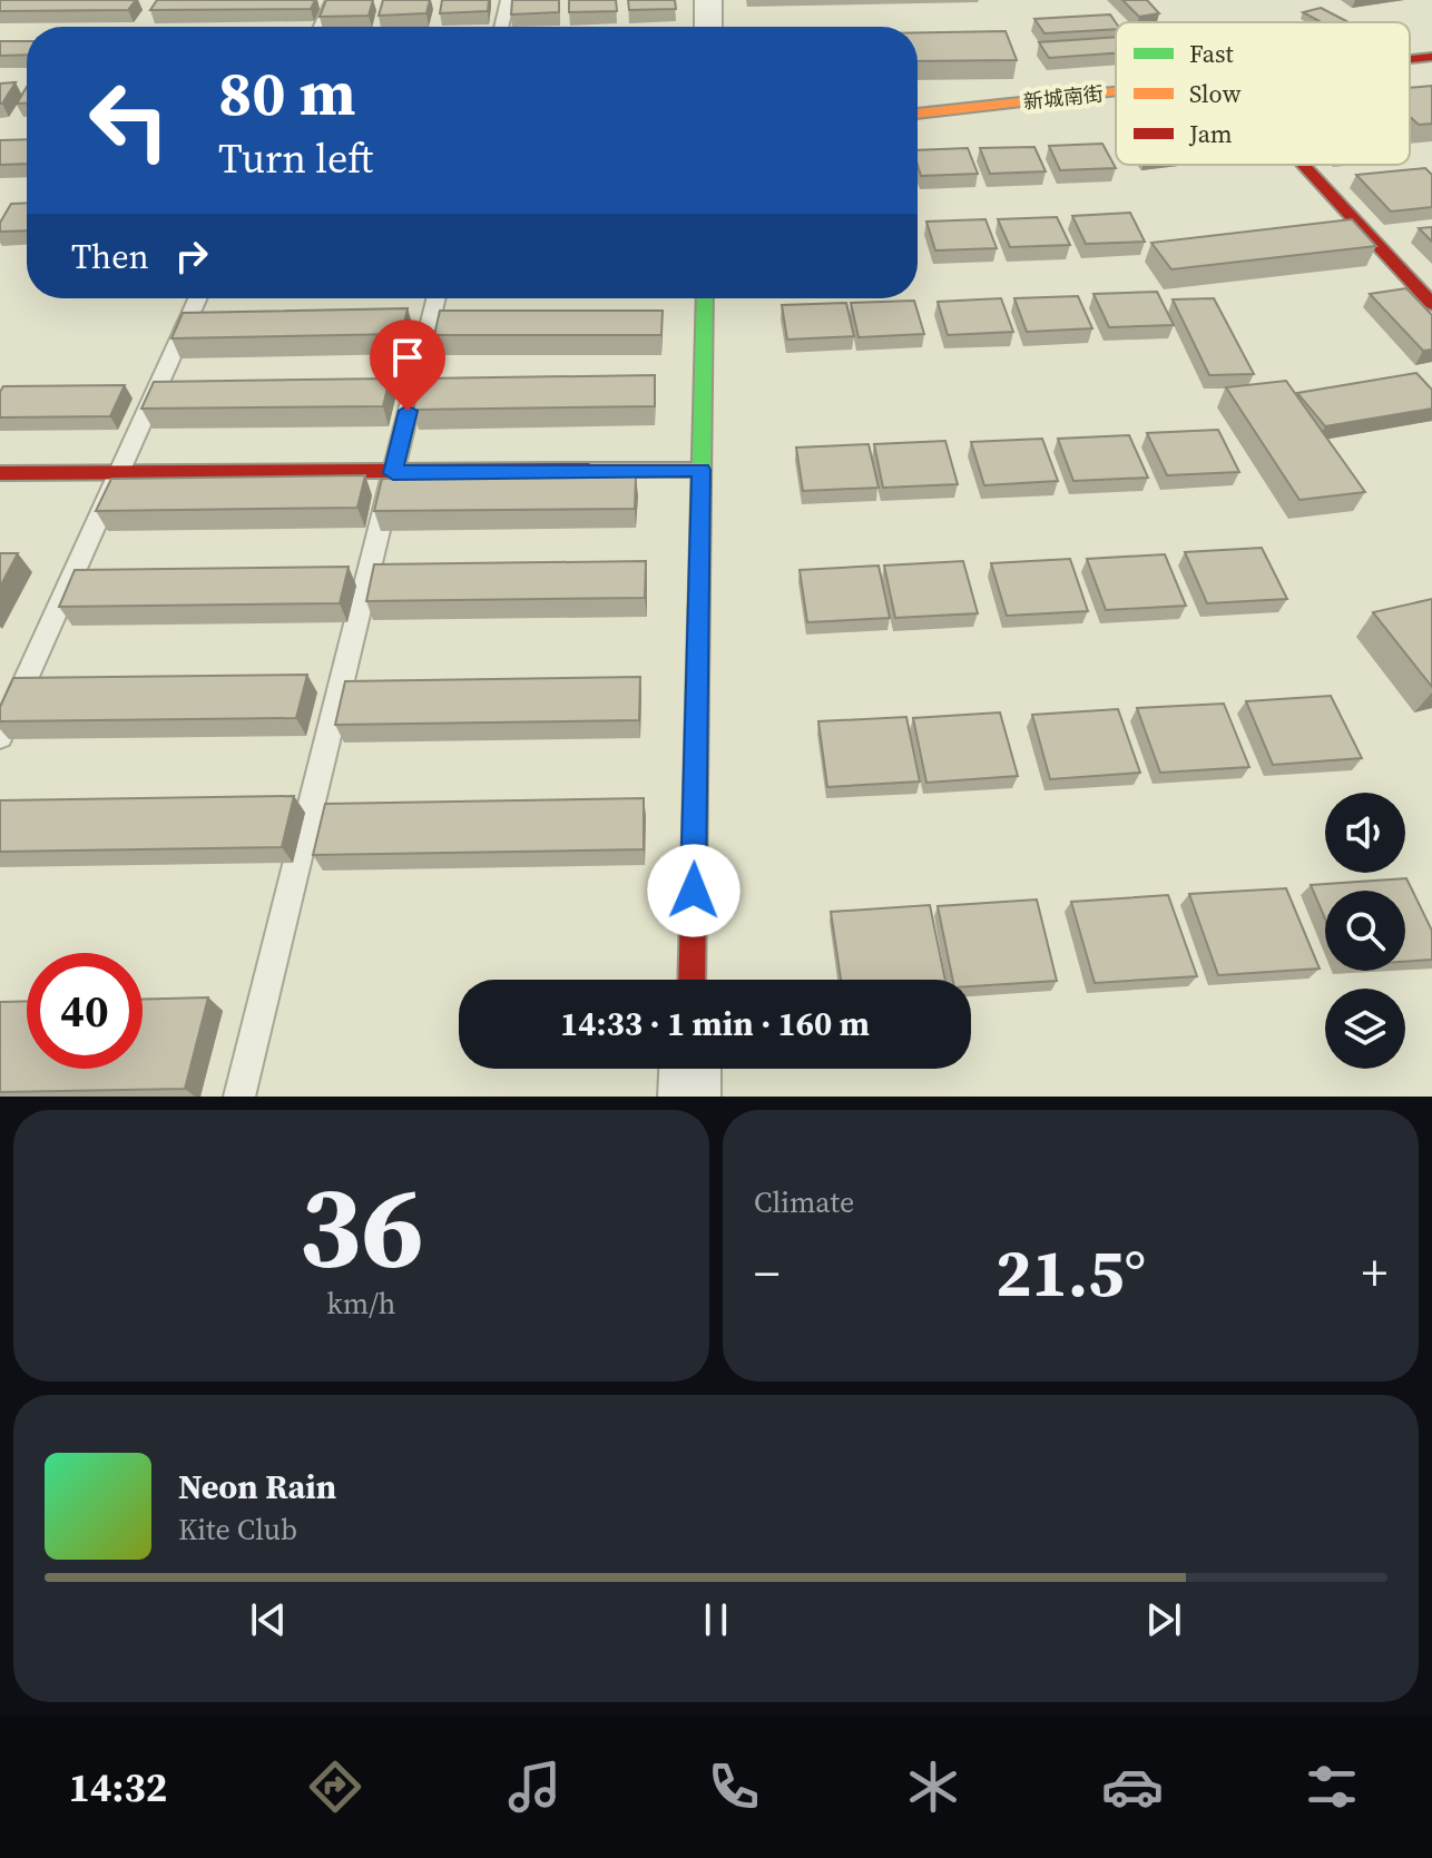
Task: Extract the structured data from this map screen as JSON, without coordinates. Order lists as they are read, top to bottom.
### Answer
{
  "streets": {
    "street": ["新城南街"]
  },
  "legend": ["Fast", "Slow", "Jam"],
  "page": {
    "turn": ["80 m", "Turn left"],
    "then": "Then",
    "limit": "40",
    "trip": "14:33 · 1 min · 160 m",
    "tile": [
      ["36", "km/h"],
      "Climate"
    ],
    "heat": ["−", "21.5°", "+"],
    "song": ["Neon Rain", "Kite Club"],
    "tabs": "14:32"
  }
}
